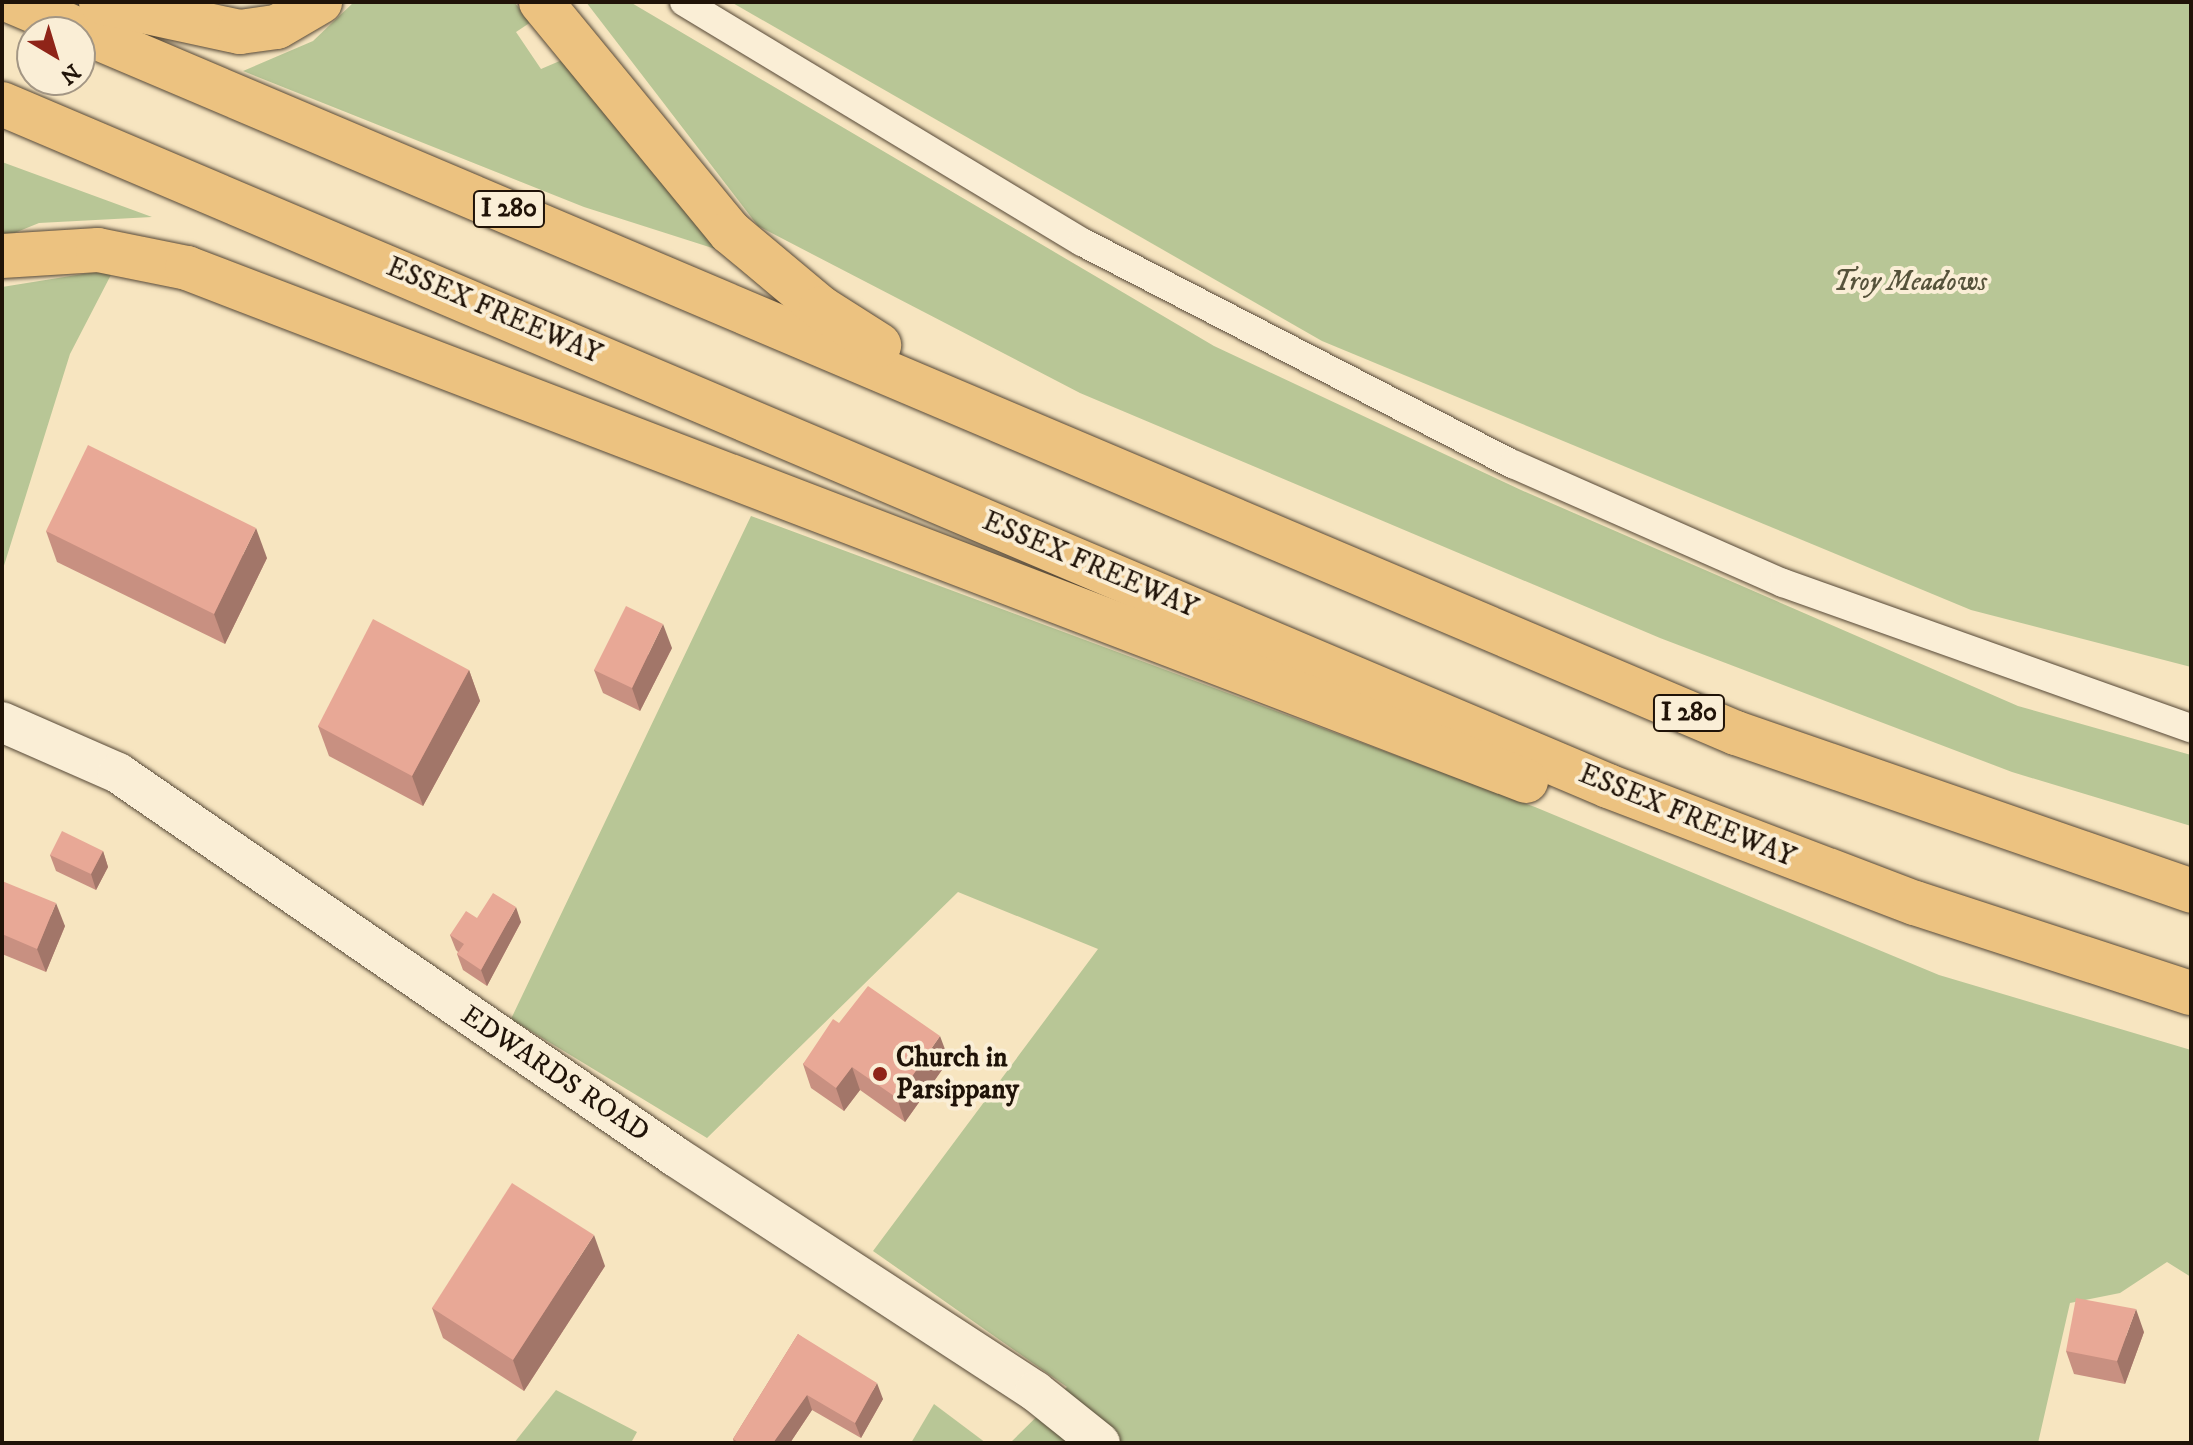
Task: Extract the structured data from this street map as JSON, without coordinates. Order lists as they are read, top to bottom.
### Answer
{
  "streets": {
    "highway": ["I 280", "ESSEX FREEWAY"],
    "street": ["EDWARDS ROAD"]
  },
  "parks": ["Troy Meadows"],
  "places": ["Church in Parsippany"],
  "north": "bottom right"
}
